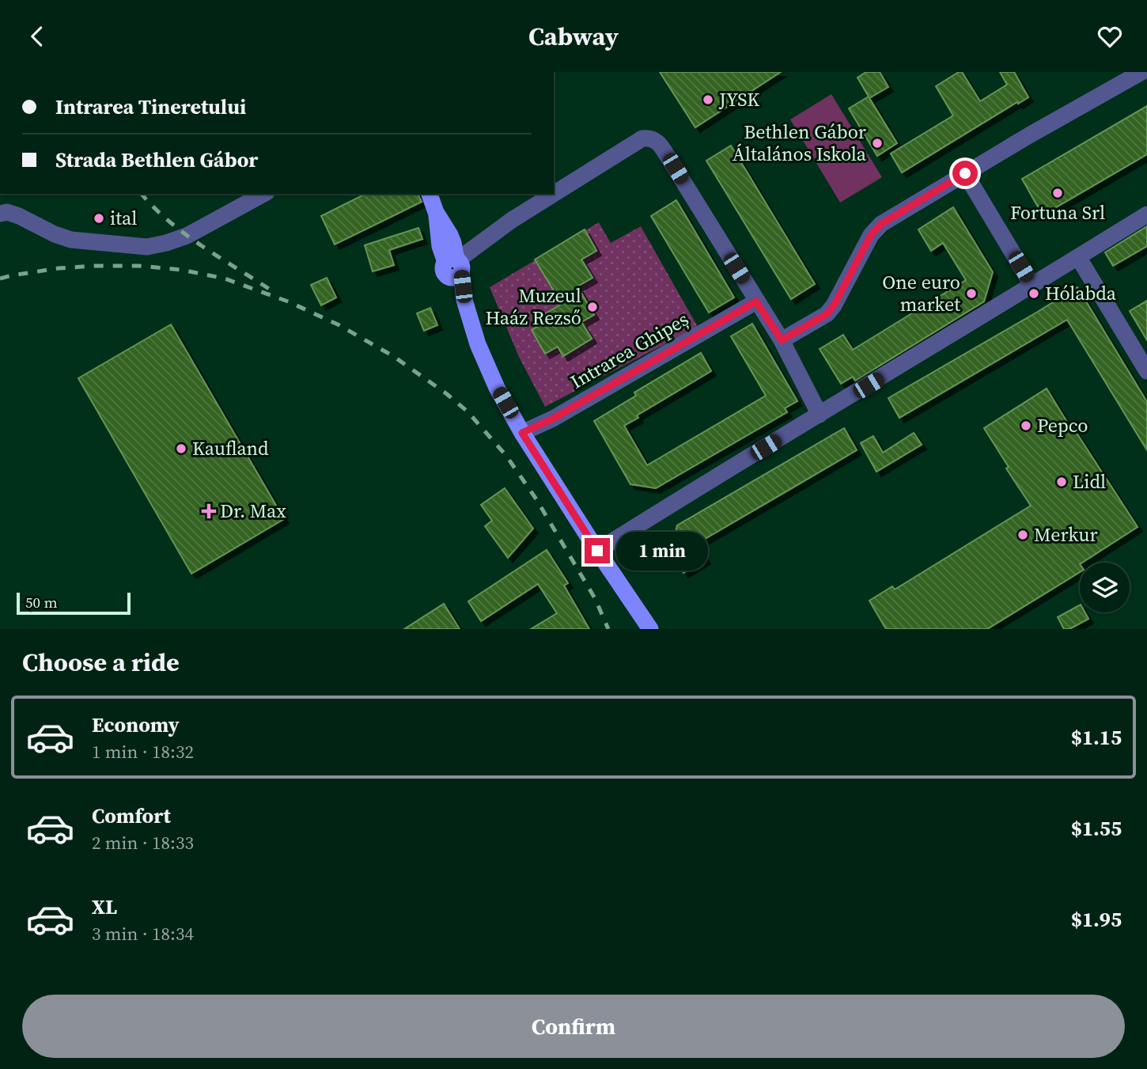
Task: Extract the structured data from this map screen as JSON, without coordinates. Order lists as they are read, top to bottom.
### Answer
{
  "streets": {
    "street": ["Intrarea Ghipeș"]
  },
  "places": {
    "other": [
      "JYSK",
      "Bethlen Gábor Általános Iskola",
      "Fortuna Srl",
      "ital",
      "One euro market",
      "Hólabda",
      "Muzeul Haáz Rezső",
      "Pepco",
      "Kaufland",
      "Lidl",
      "Merkur"
    ],
    "health": ["Dr. Max"]
  },
  "scale_bar": "50 m",
  "page": {
    "header": "Cabway",
    "banner": ["Intrarea Tineretului", "Strada Bethlen Gábor"],
    "bubble": "1 min",
    "scale": "50 m",
    "heading": "Choose a ride",
    "list": [
      {
        "name": "Economy",
        "note": "1 min · 18:32",
        "value": "$1.15"
      },
      {
        "name": "Comfort",
        "note": "2 min · 18:33",
        "value": "$1.55"
      },
      {
        "name": "XL",
        "note": "3 min · 18:34",
        "value": "$1.95"
      }
    ],
    "buttons": "Confirm"
  }
}
